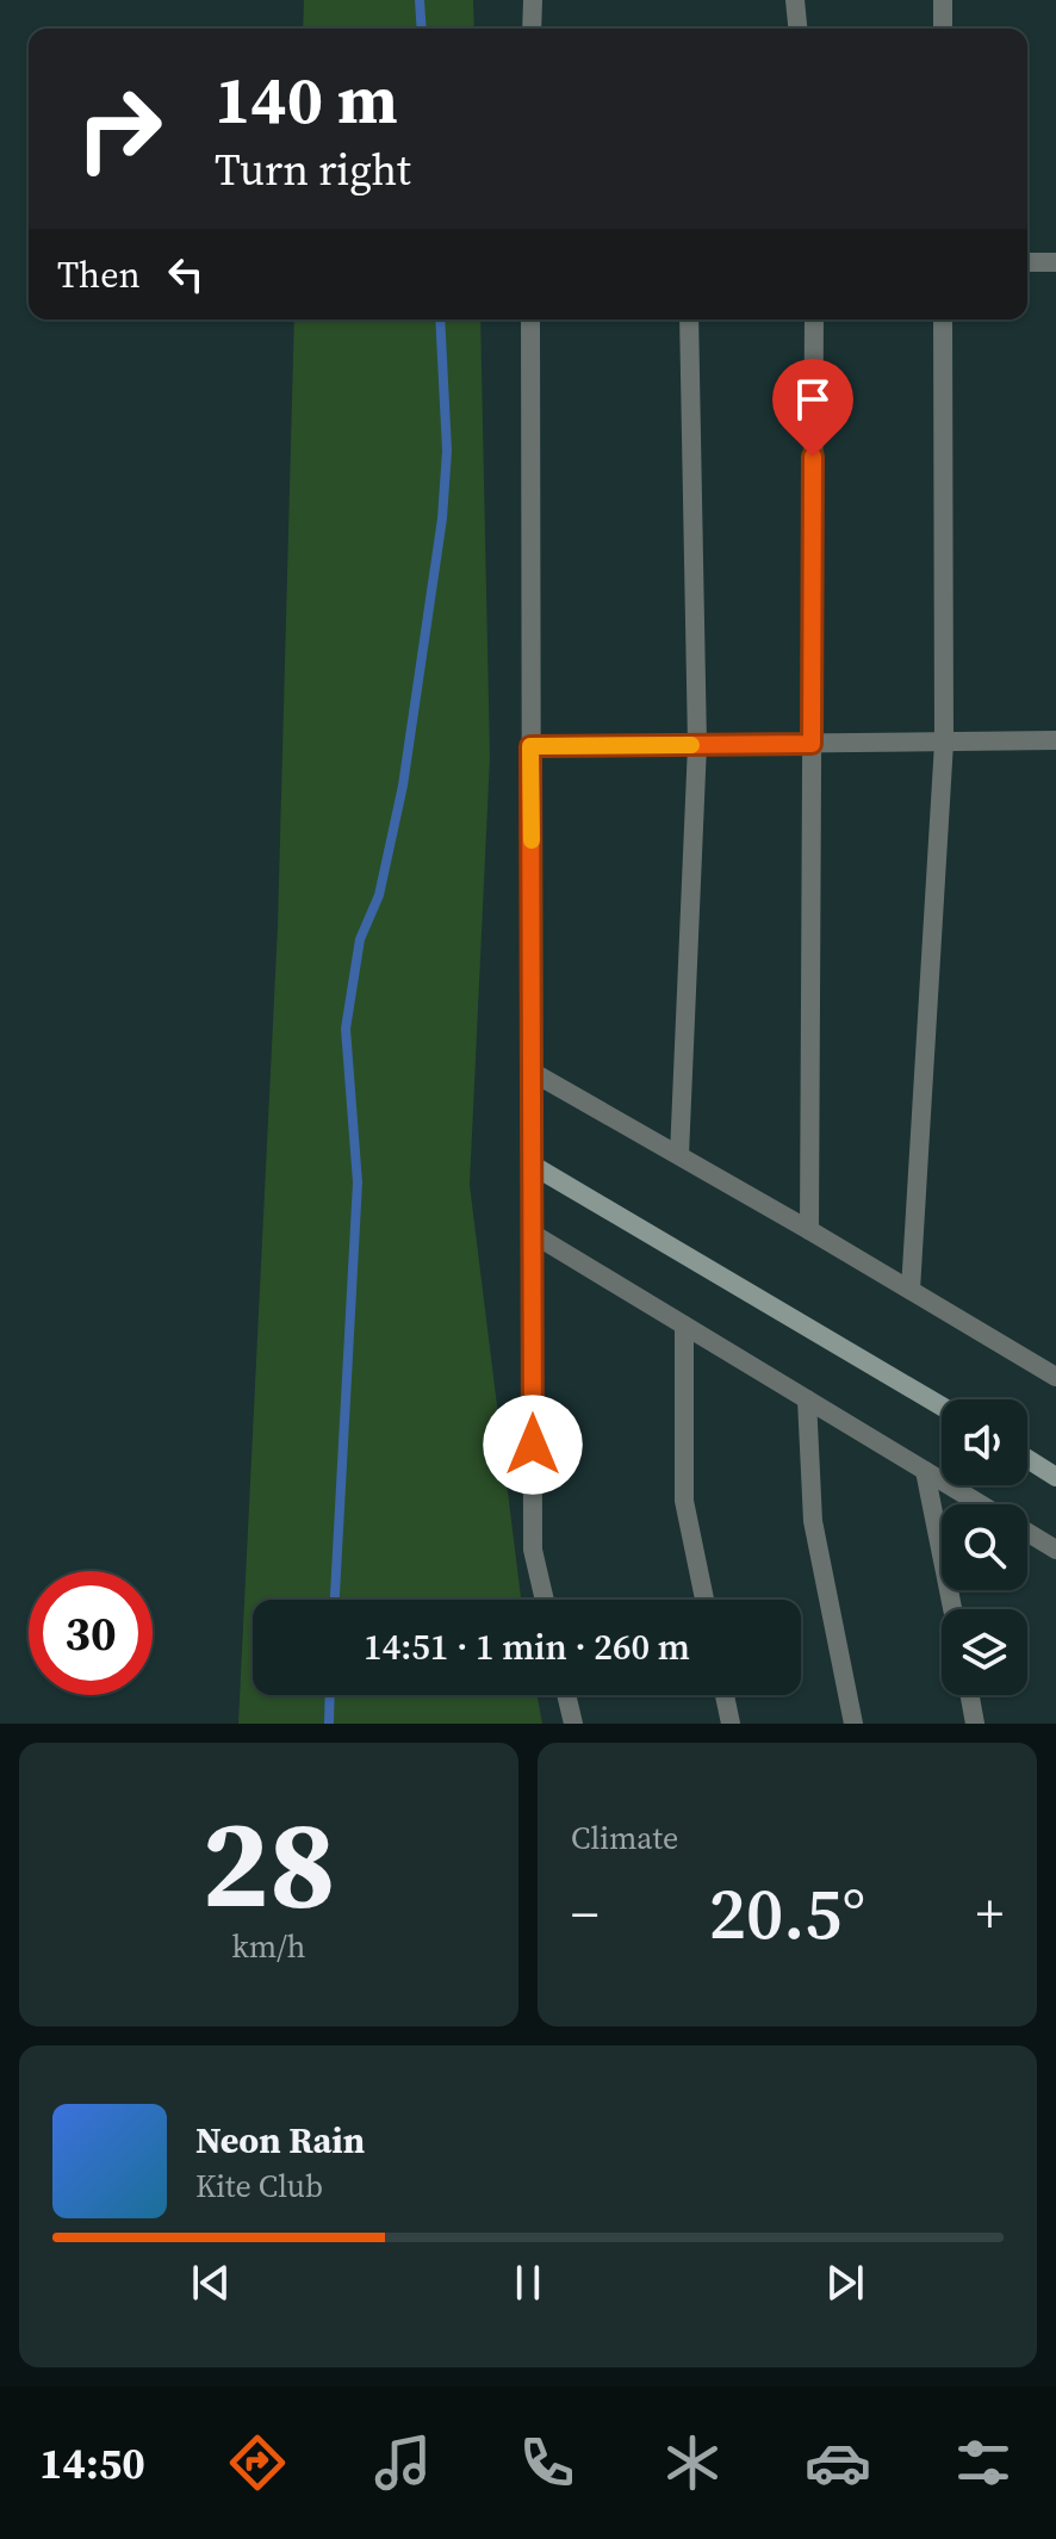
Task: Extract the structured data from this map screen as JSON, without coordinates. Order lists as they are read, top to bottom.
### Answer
{
  "page": {
    "turn": ["140 m", "Turn right"],
    "then": "Then",
    "limit": "30",
    "trip": "14:51 · 1 min · 260 m",
    "tile": [
      ["28", "km/h"],
      "Climate"
    ],
    "heat": ["−", "20.5°", "+"],
    "song": ["Neon Rain", "Kite Club"],
    "tabs": "14:50"
  }
}
